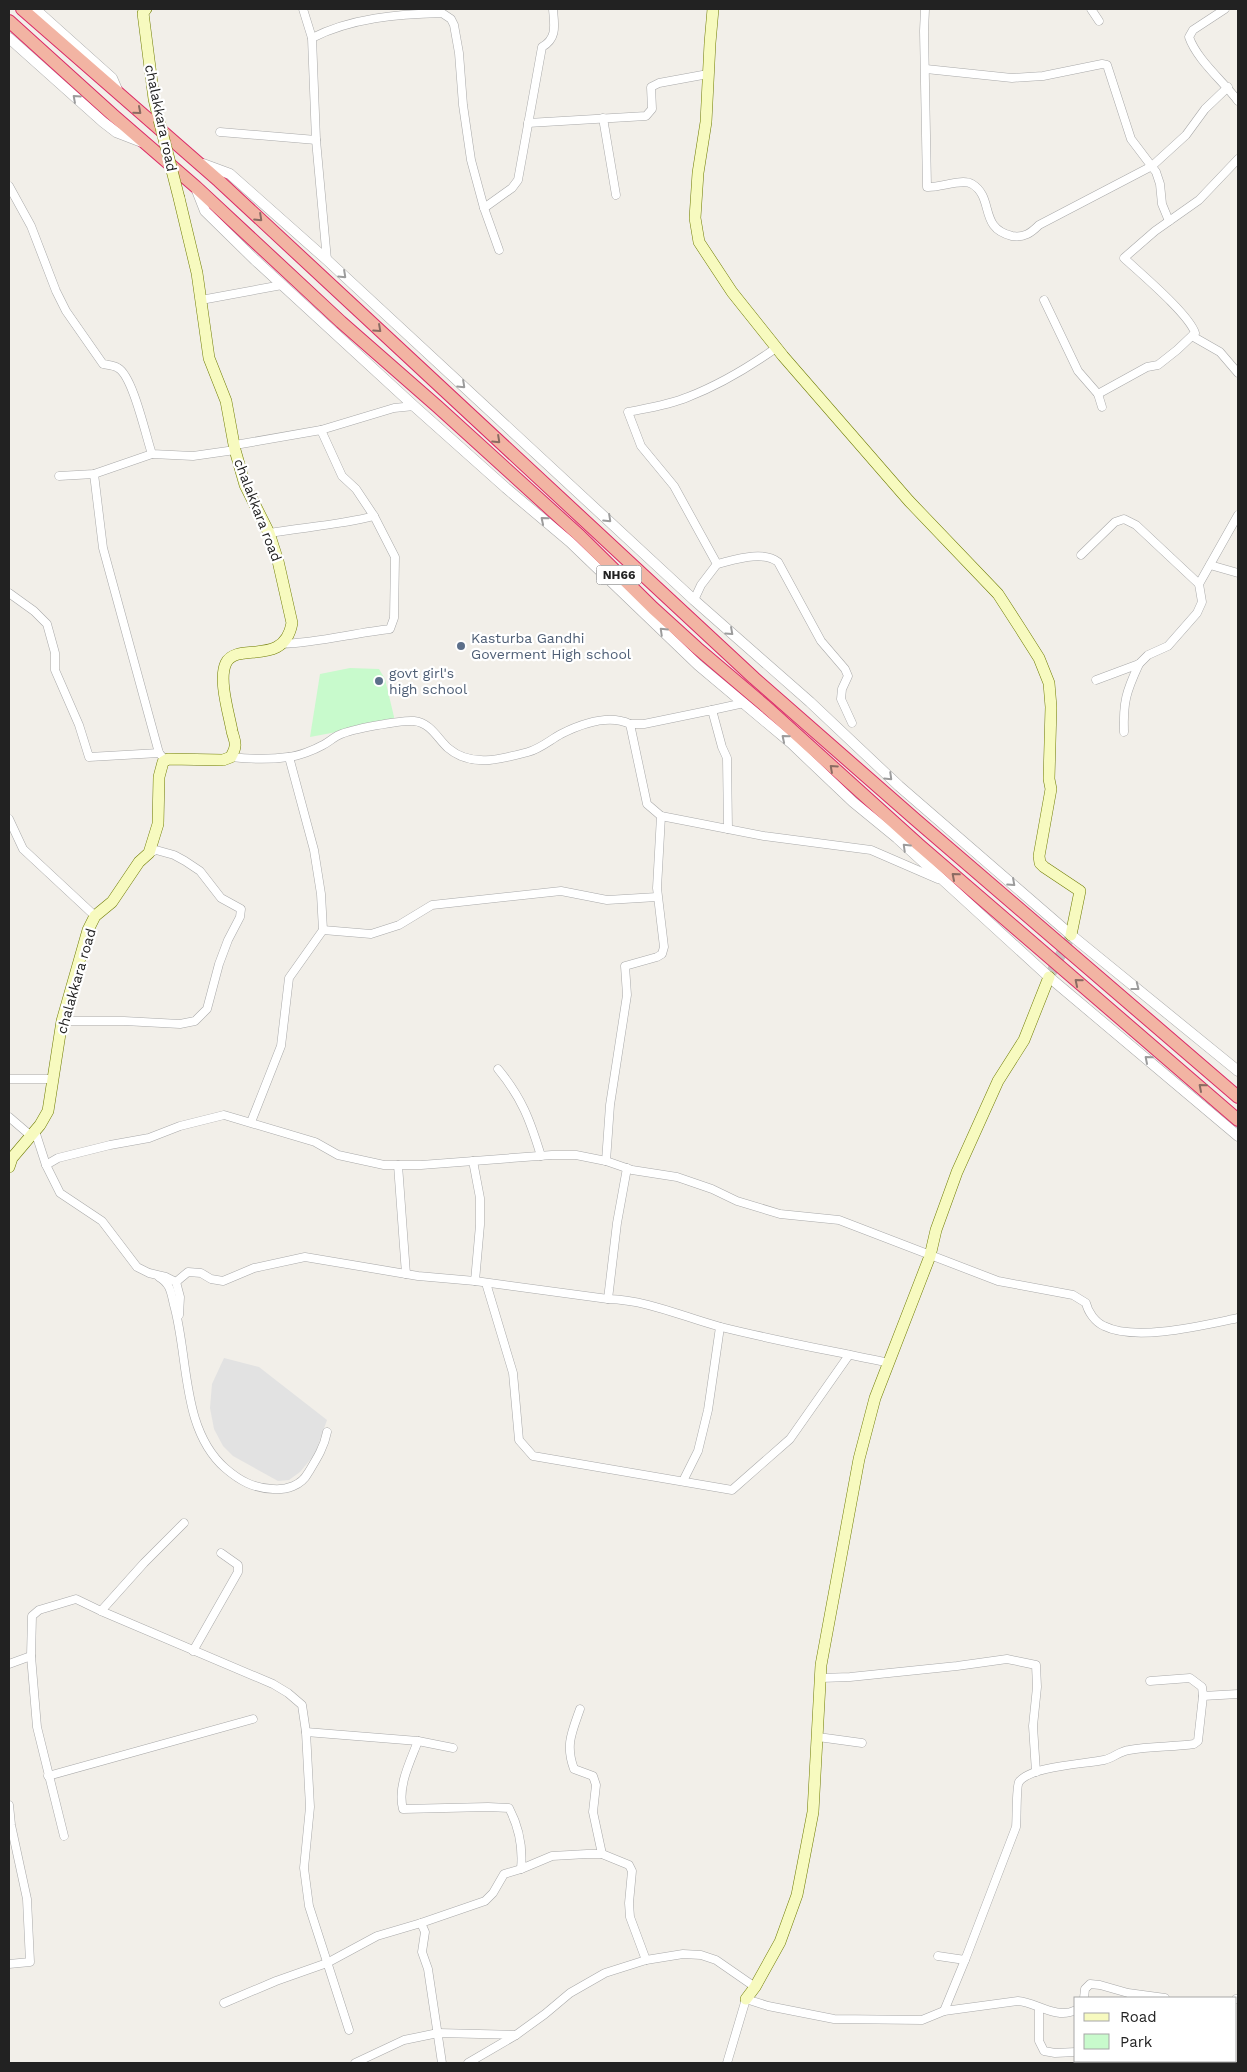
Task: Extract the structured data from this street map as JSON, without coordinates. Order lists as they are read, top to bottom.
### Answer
{
  "streets": {
    "highway": ["NH66"],
    "main road": ["chalakkara road"]
  },
  "places": ["Kasturba Gandhi Goverment High school", "govt girl's high school"],
  "legend": ["Road", "Park"]
}
